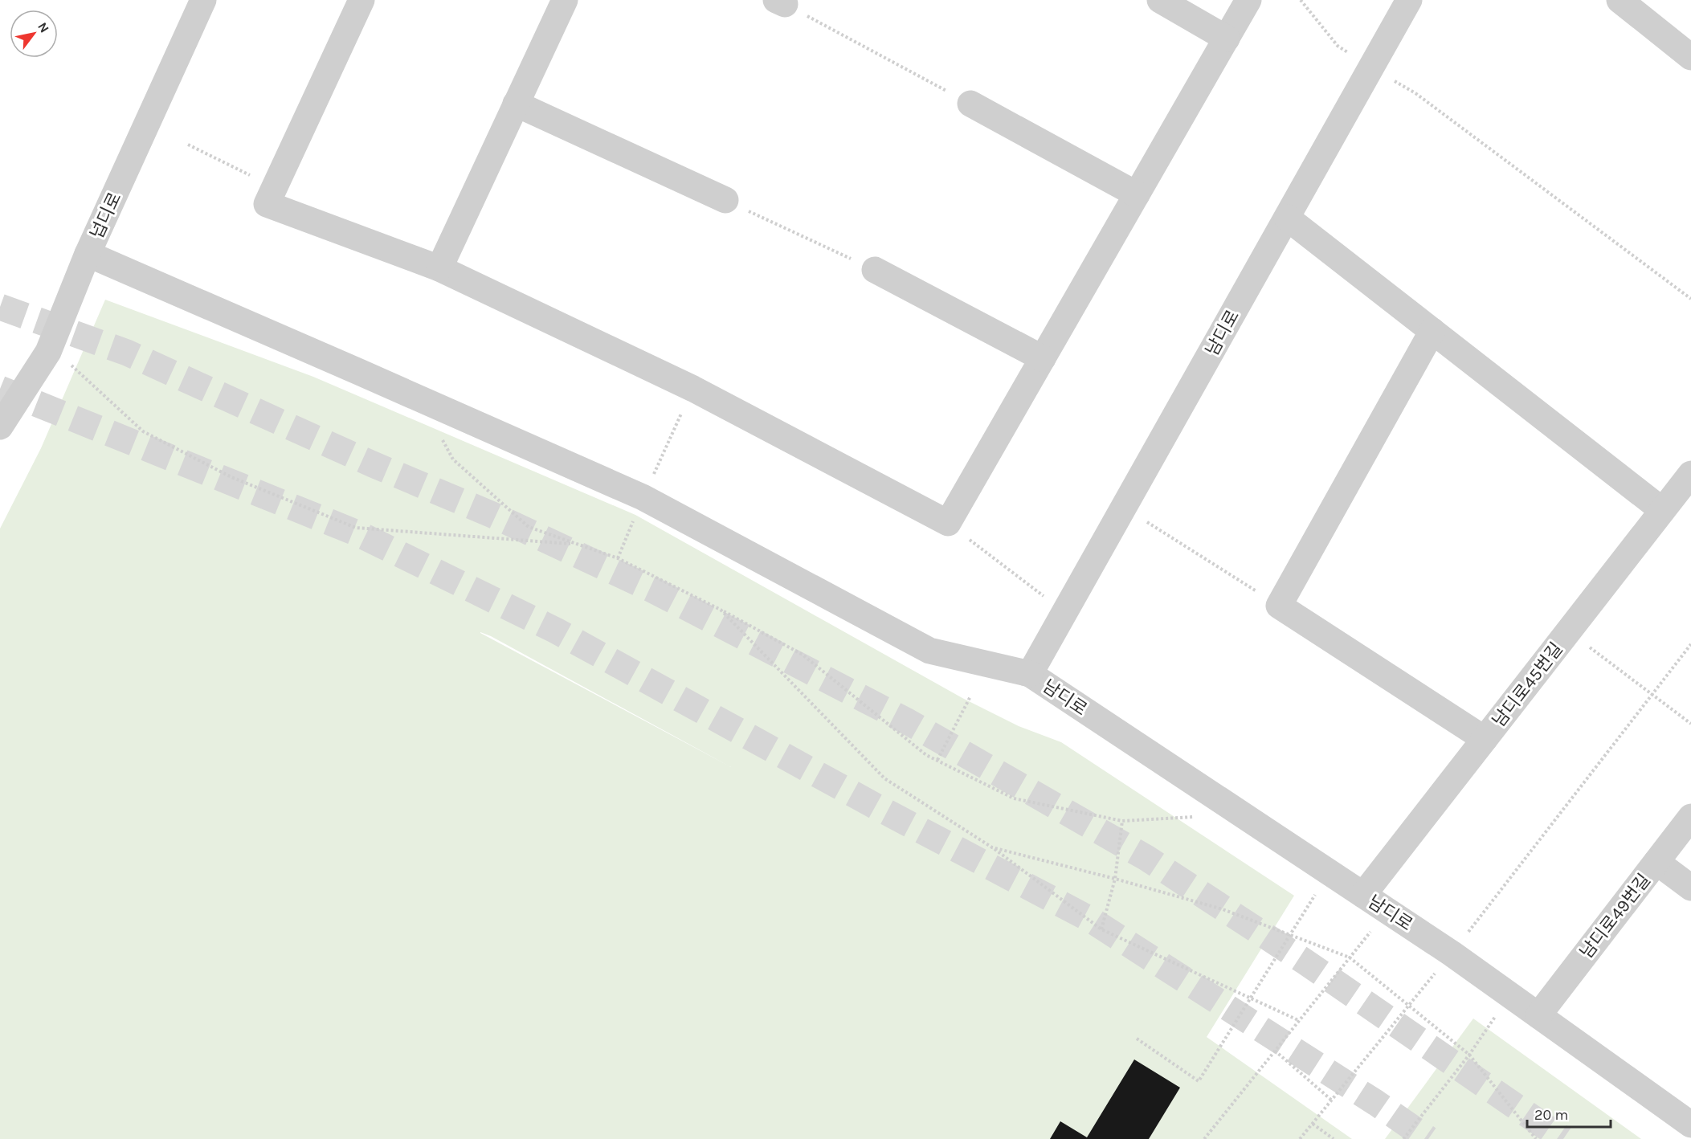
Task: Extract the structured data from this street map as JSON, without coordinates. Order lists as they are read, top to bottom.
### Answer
{
  "streets": {
    "street": [
      "넙디로",
      "남디로",
      "남디로45번길",
      "남디로49번길"
    ]
  },
  "crossings": [
    ["남디로", "남디로45번길"],
    ["남디로", "남디로49번길"]
  ],
  "scale_bar": "20 m",
  "north": "top right"
}
